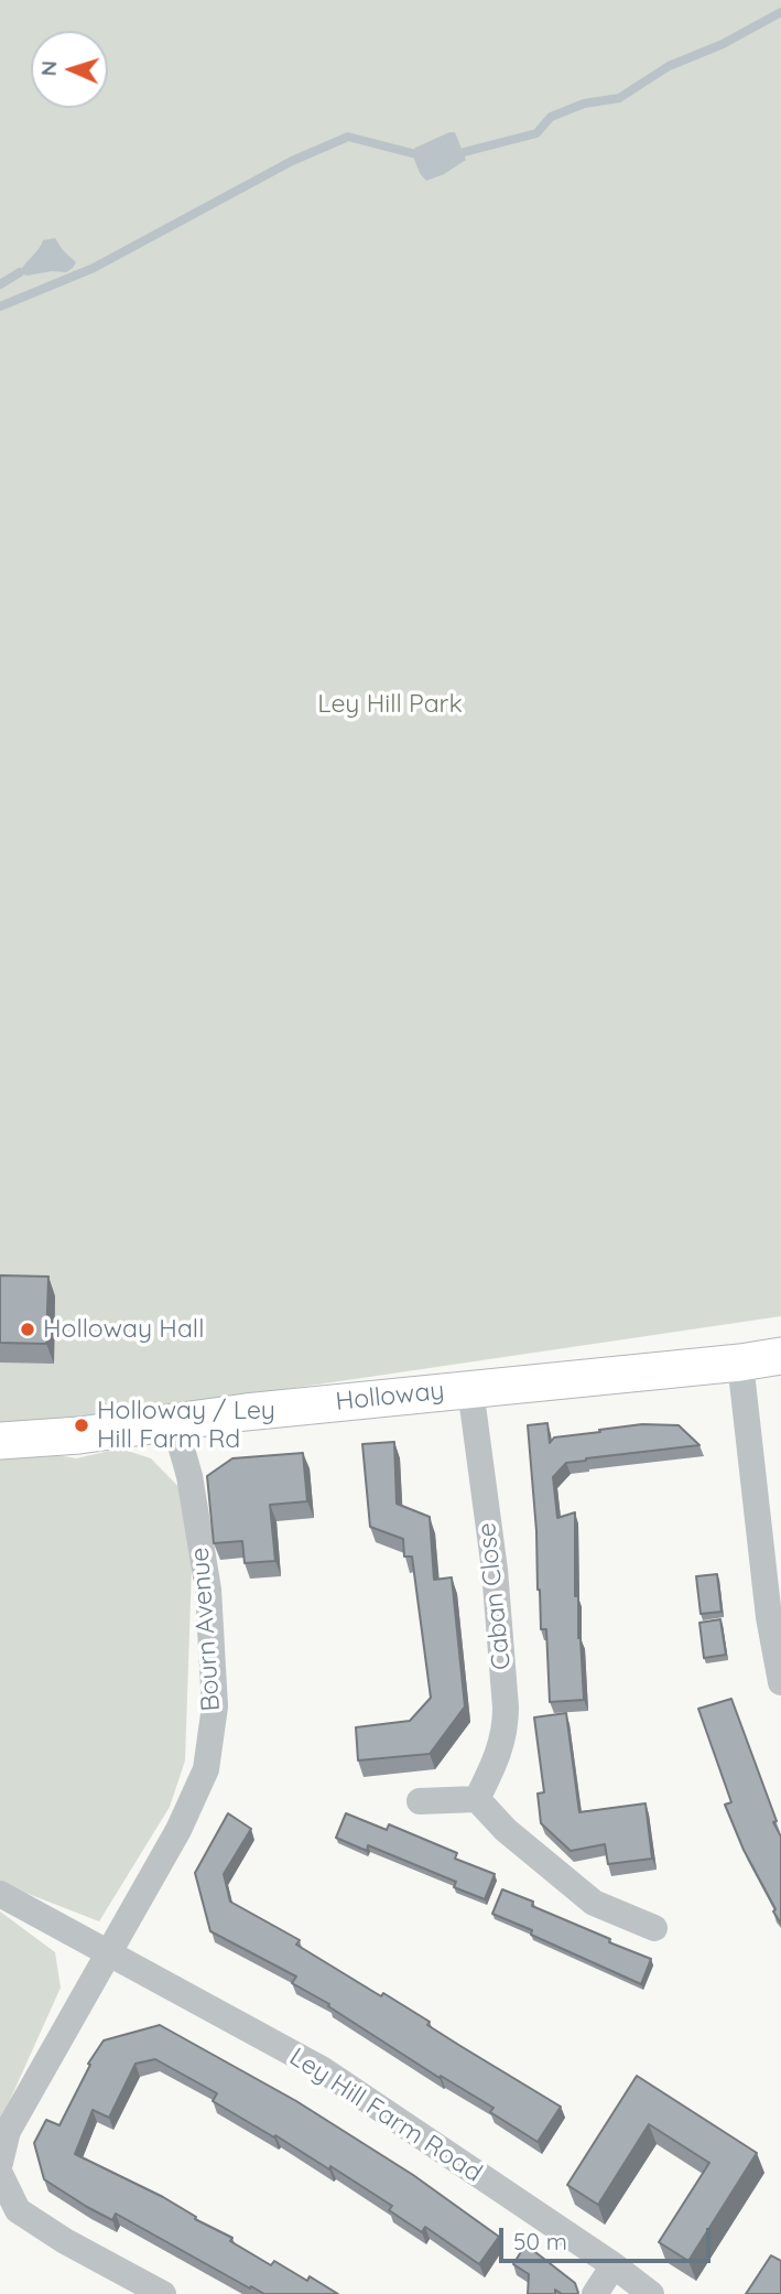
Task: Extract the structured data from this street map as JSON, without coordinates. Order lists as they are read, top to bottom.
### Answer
{
  "streets": {
    "street": [
      "Holloway",
      "Caban Close",
      "Bourn Avenue",
      "Ley Hill Farm Road"
    ]
  },
  "crossings": [
    ["Holloway", "Caban Close"],
    ["Holloway", "Bourn Avenue"],
    ["Bourn Avenue", "Ley Hill Farm Road"]
  ],
  "parks": ["Ley Hill Park"],
  "places": ["Holloway Hall", "Holloway / Ley Hill Farm Rd"],
  "scale_bar": "50 m",
  "north": "left"
}
